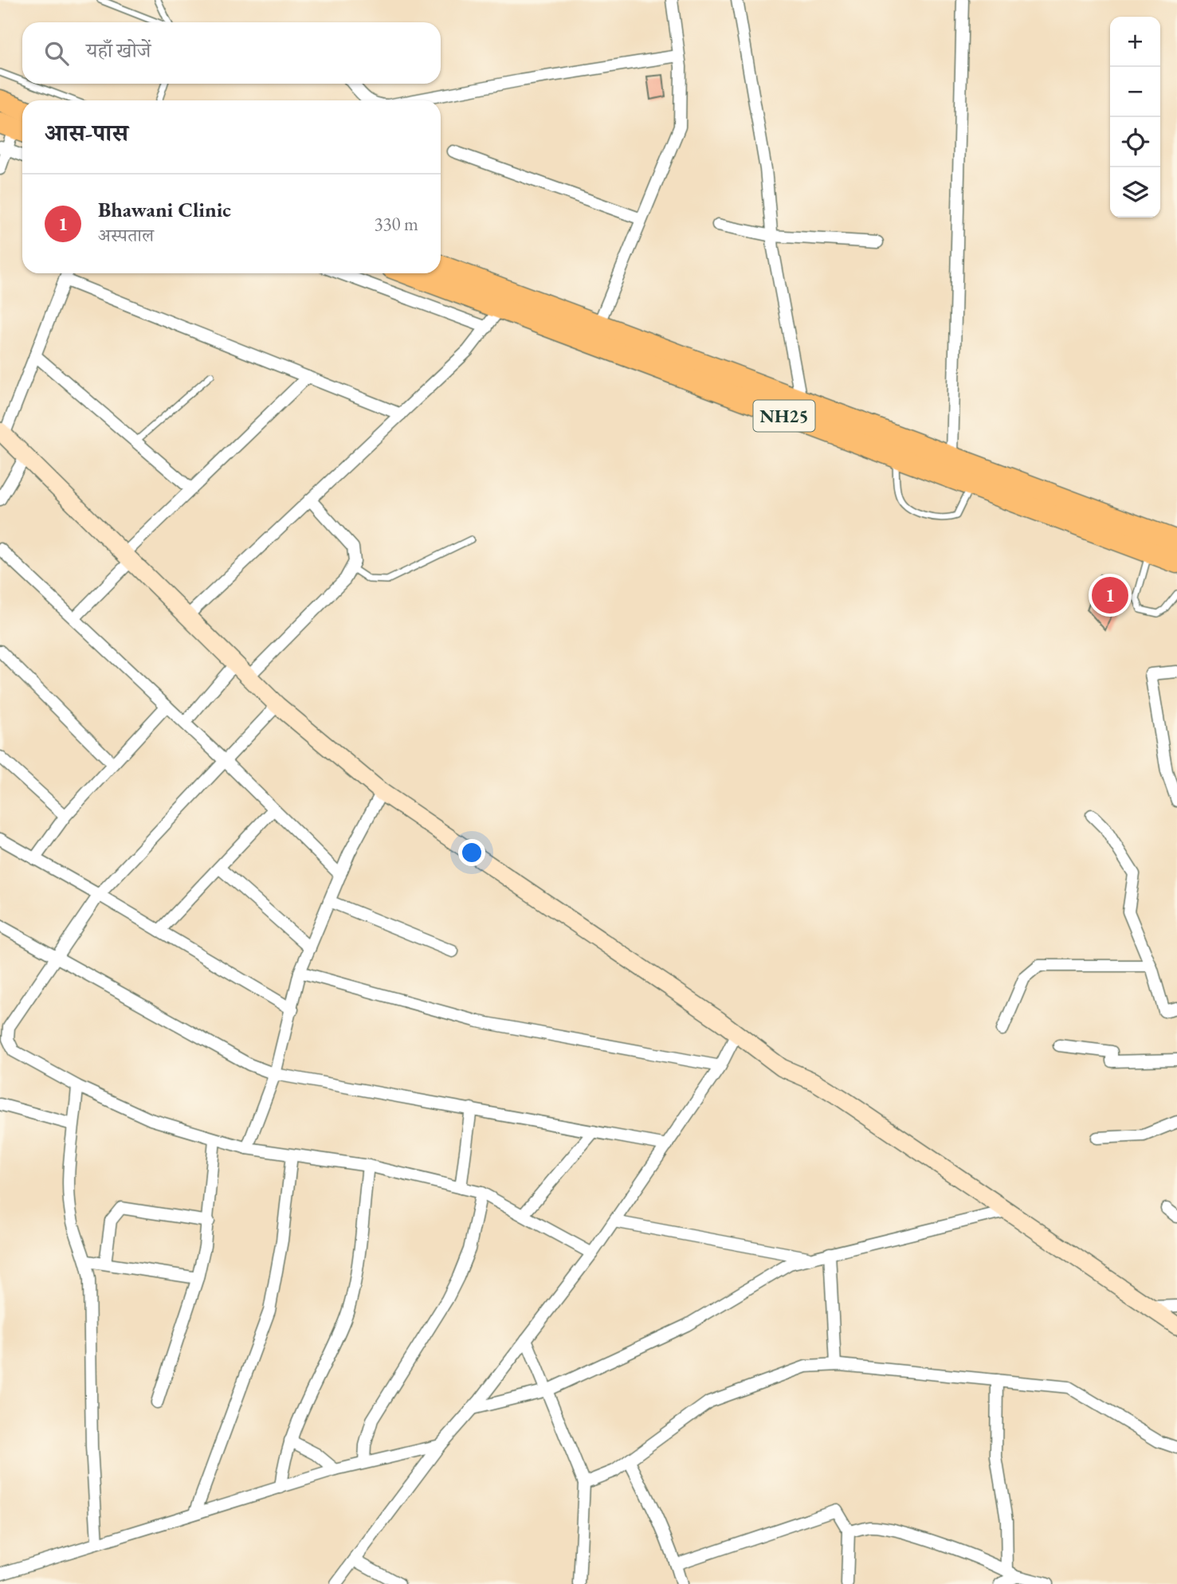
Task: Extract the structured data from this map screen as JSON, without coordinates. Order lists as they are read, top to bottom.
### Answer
{
  "streets": {
    "highway": ["NH25"]
  },
  "page": {
    "map_buttons": ["+", "−"],
    "search": "यहाँ खोजें",
    "heading": "आस-पास",
    "list": [
      {
        "mark": "1",
        "name": "Bhawani Clinic",
        "note": "अस्पताल",
        "value": "330 m"
      }
    ],
    "pins": "1"
  }
}
